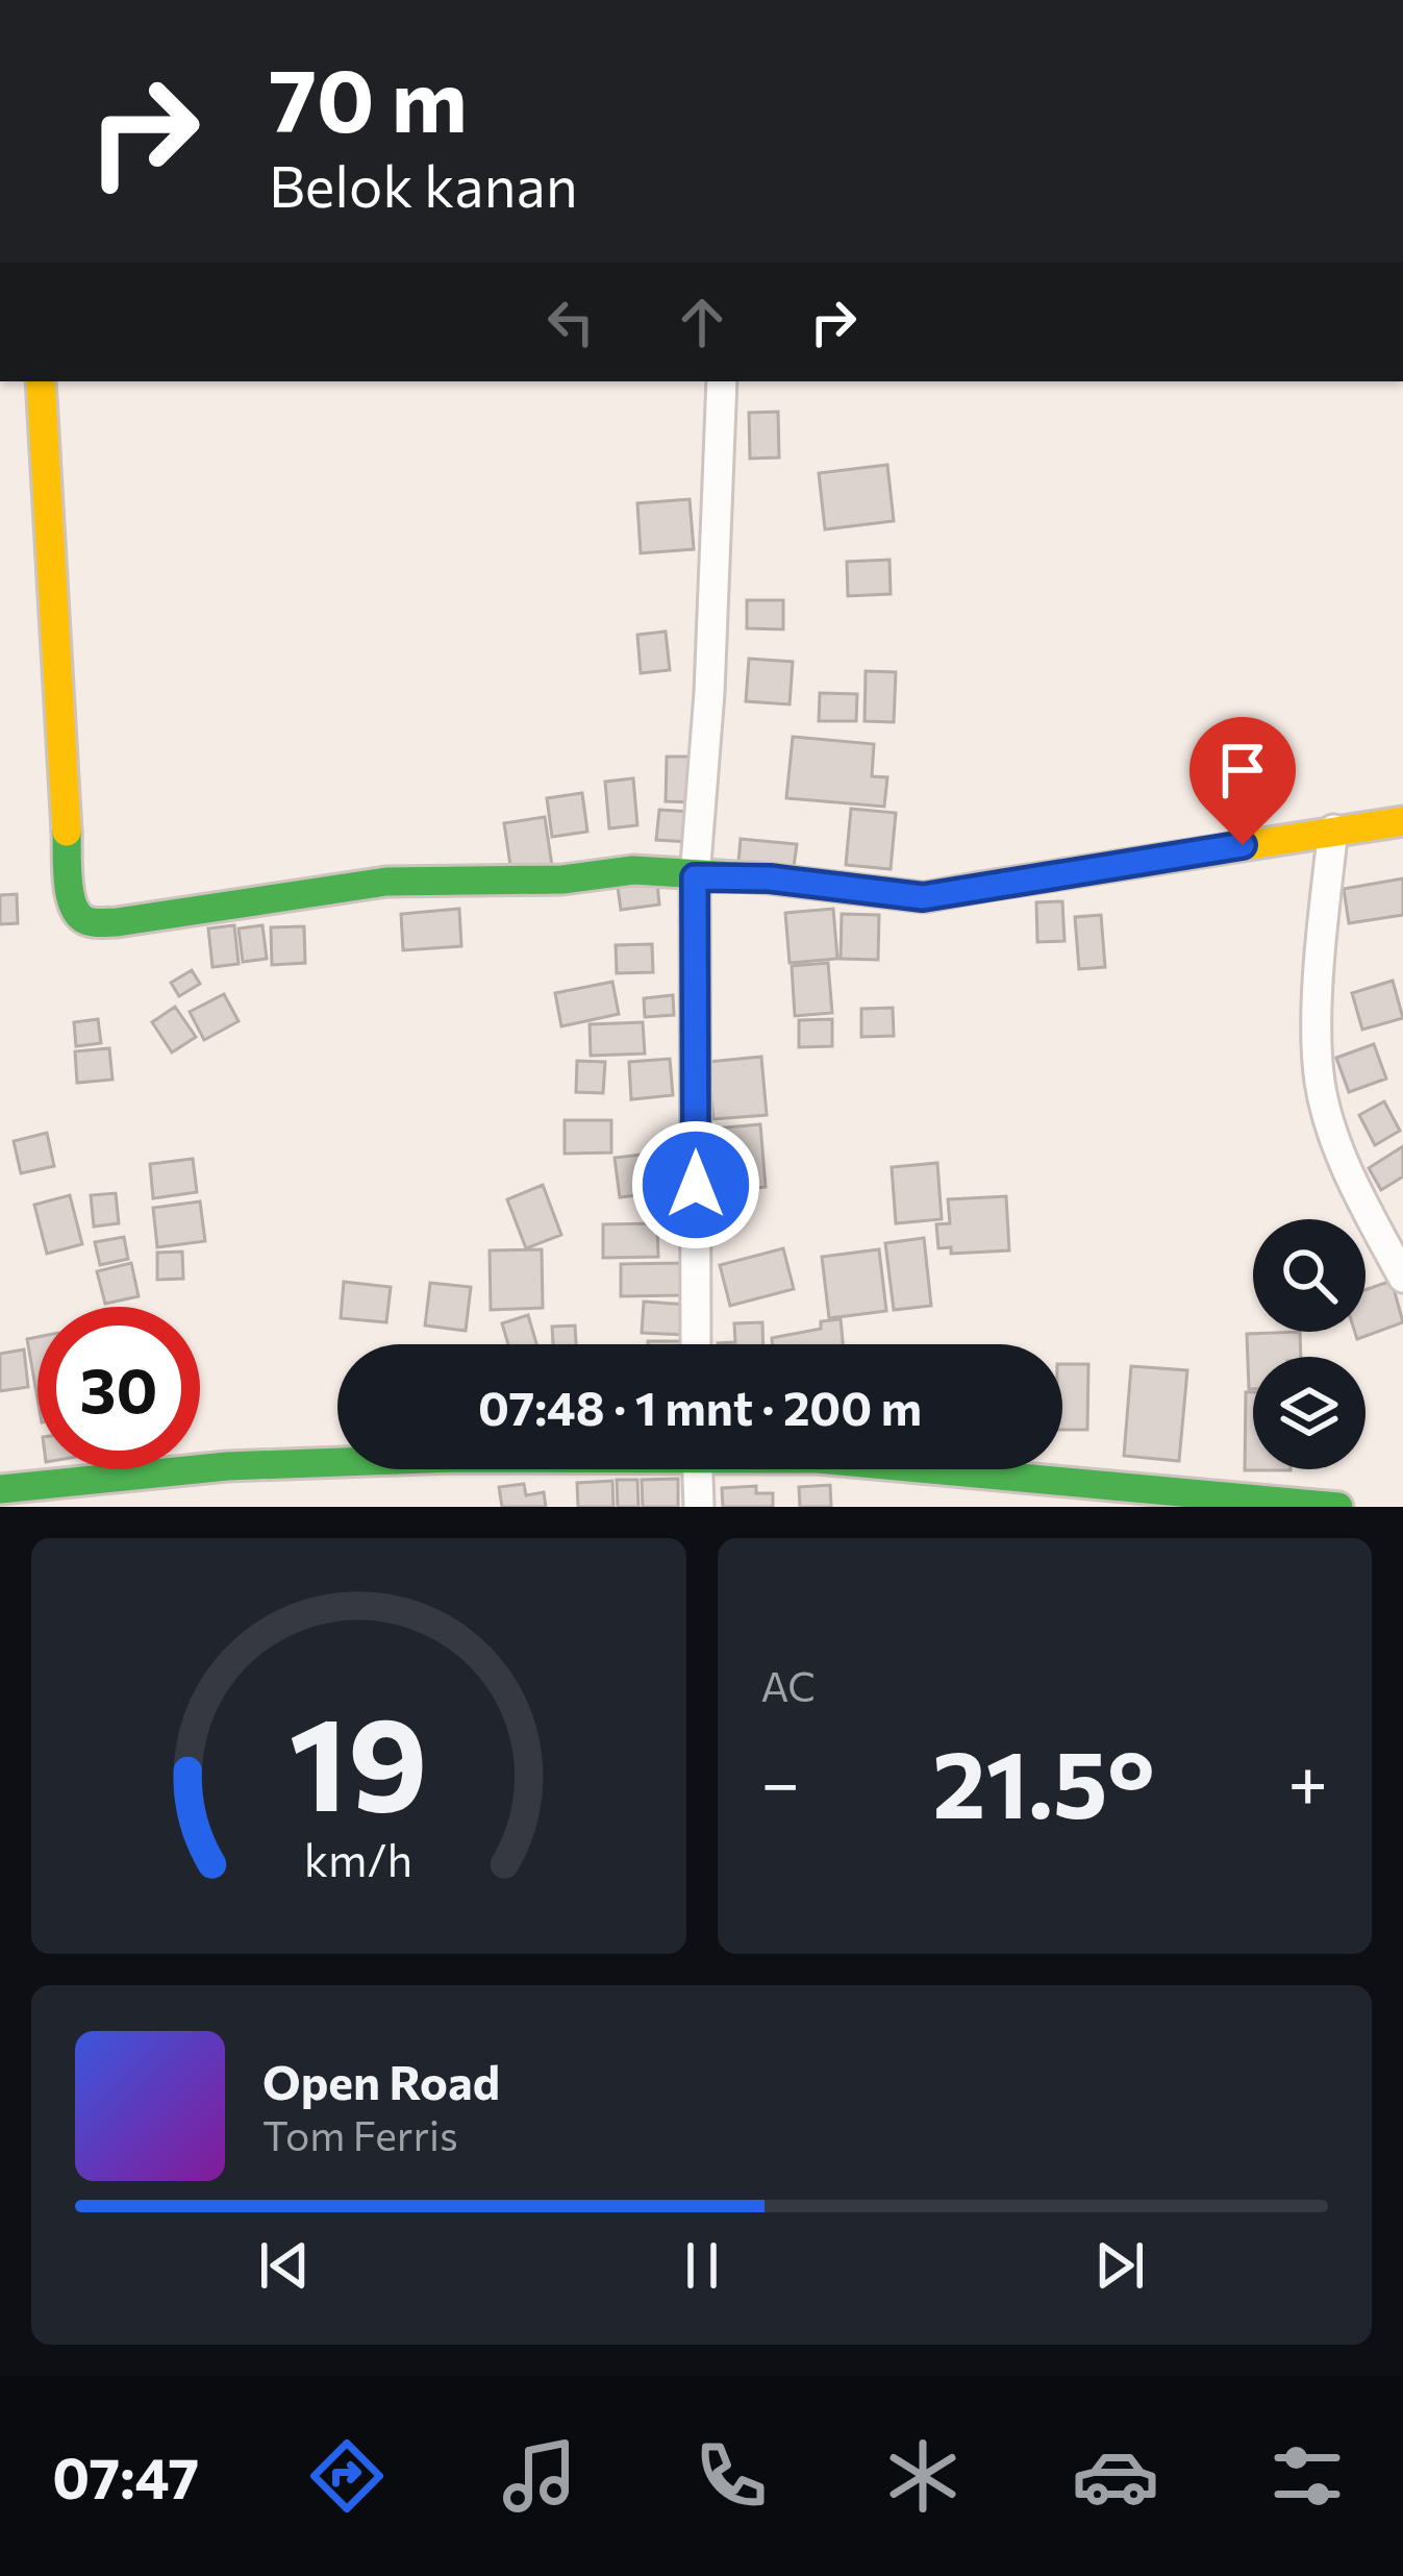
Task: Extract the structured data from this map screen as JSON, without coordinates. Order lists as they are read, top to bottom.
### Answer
{
  "page": {
    "turn": ["70 m", "Belok kanan"],
    "limit": "30",
    "trip": "07:48 · 1 mnt · 200 m",
    "tile": "AC",
    "heat": ["−", "21.5°", "+"],
    "song": ["Open Road", "Tom Ferris"],
    "tabs": "07:47",
    "gauge": ["19", "km/h"]
  }
}
